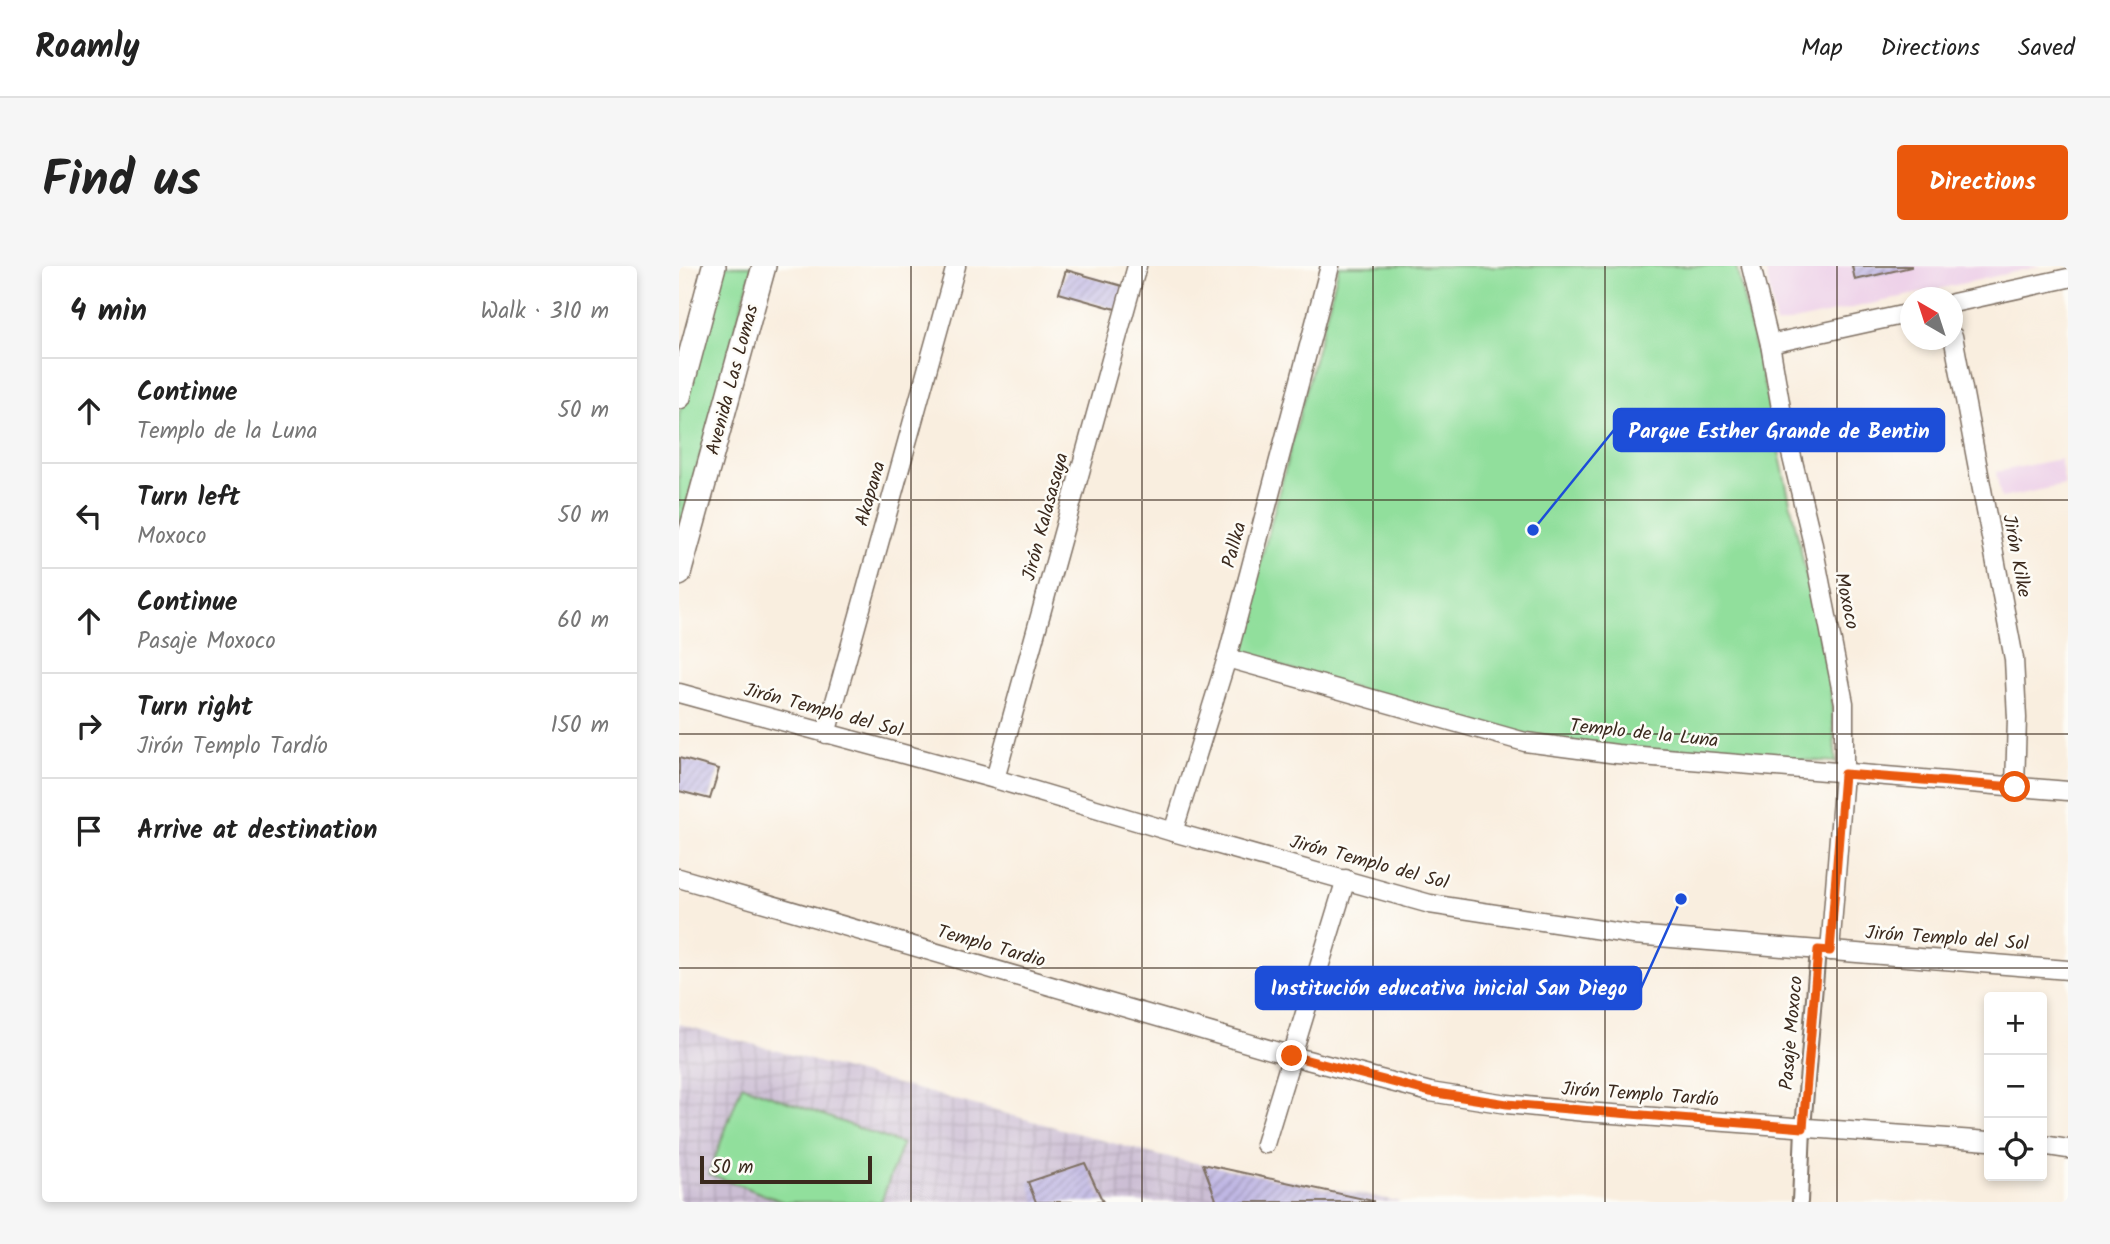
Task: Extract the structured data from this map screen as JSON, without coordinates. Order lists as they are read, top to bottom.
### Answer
{
  "streets": {
    "street": [
      "Avenida Las Lomas",
      "Akapana",
      "Jirón Kalasasaya",
      "Pallka",
      "Jirón Kilke",
      "Moxoco",
      "Jirón Templo del Sol",
      "Templo de la Luna",
      "Templo Tardio",
      "Pasaje Moxoco",
      "Jirón Templo Tardío"
    ]
  },
  "crossings": [
    ["Akapana", "Jirón Templo del Sol"],
    ["Jirón Kalasasaya", "Jirón Templo del Sol"],
    ["Pallka", "Jirón Templo del Sol"],
    ["Pallka", "Templo de la Luna"],
    ["Jirón Kilke", "Templo de la Luna"],
    ["Moxoco", "Jirón Templo del Sol"],
    ["Moxoco", "Templo de la Luna"],
    ["Moxoco", "Pasaje Moxoco"],
    ["Jirón Templo del Sol", "Pasaje Moxoco"],
    ["Templo Tardio", "Jirón Templo Tardío"],
    ["Pasaje Moxoco", "Jirón Templo Tardío"]
  ],
  "places": ["Parque Esther Grande de Bentin", "Institución educativa inicial San Diego"],
  "scale_bar": "50 m",
  "north": "top left",
  "page": {
    "header": "Roamly",
    "nav": ["Map", "Directions", "Saved"],
    "title": "Find us",
    "buttons": "Directions",
    "heading": ["4 min", "Walk · 310 m"],
    "list": [
      ["Continue", "Templo de la Luna", "50 m"],
      ["Turn left", "Moxoco", "50 m"],
      ["Continue", "Pasaje Moxoco", "60 m"],
      ["Turn right", "Jirón Templo Tardío", "150 m"],
      "Arrive at destination"
    ],
    "map_buttons": ["+", "−"],
    "scale": "50 m"
  }
}
